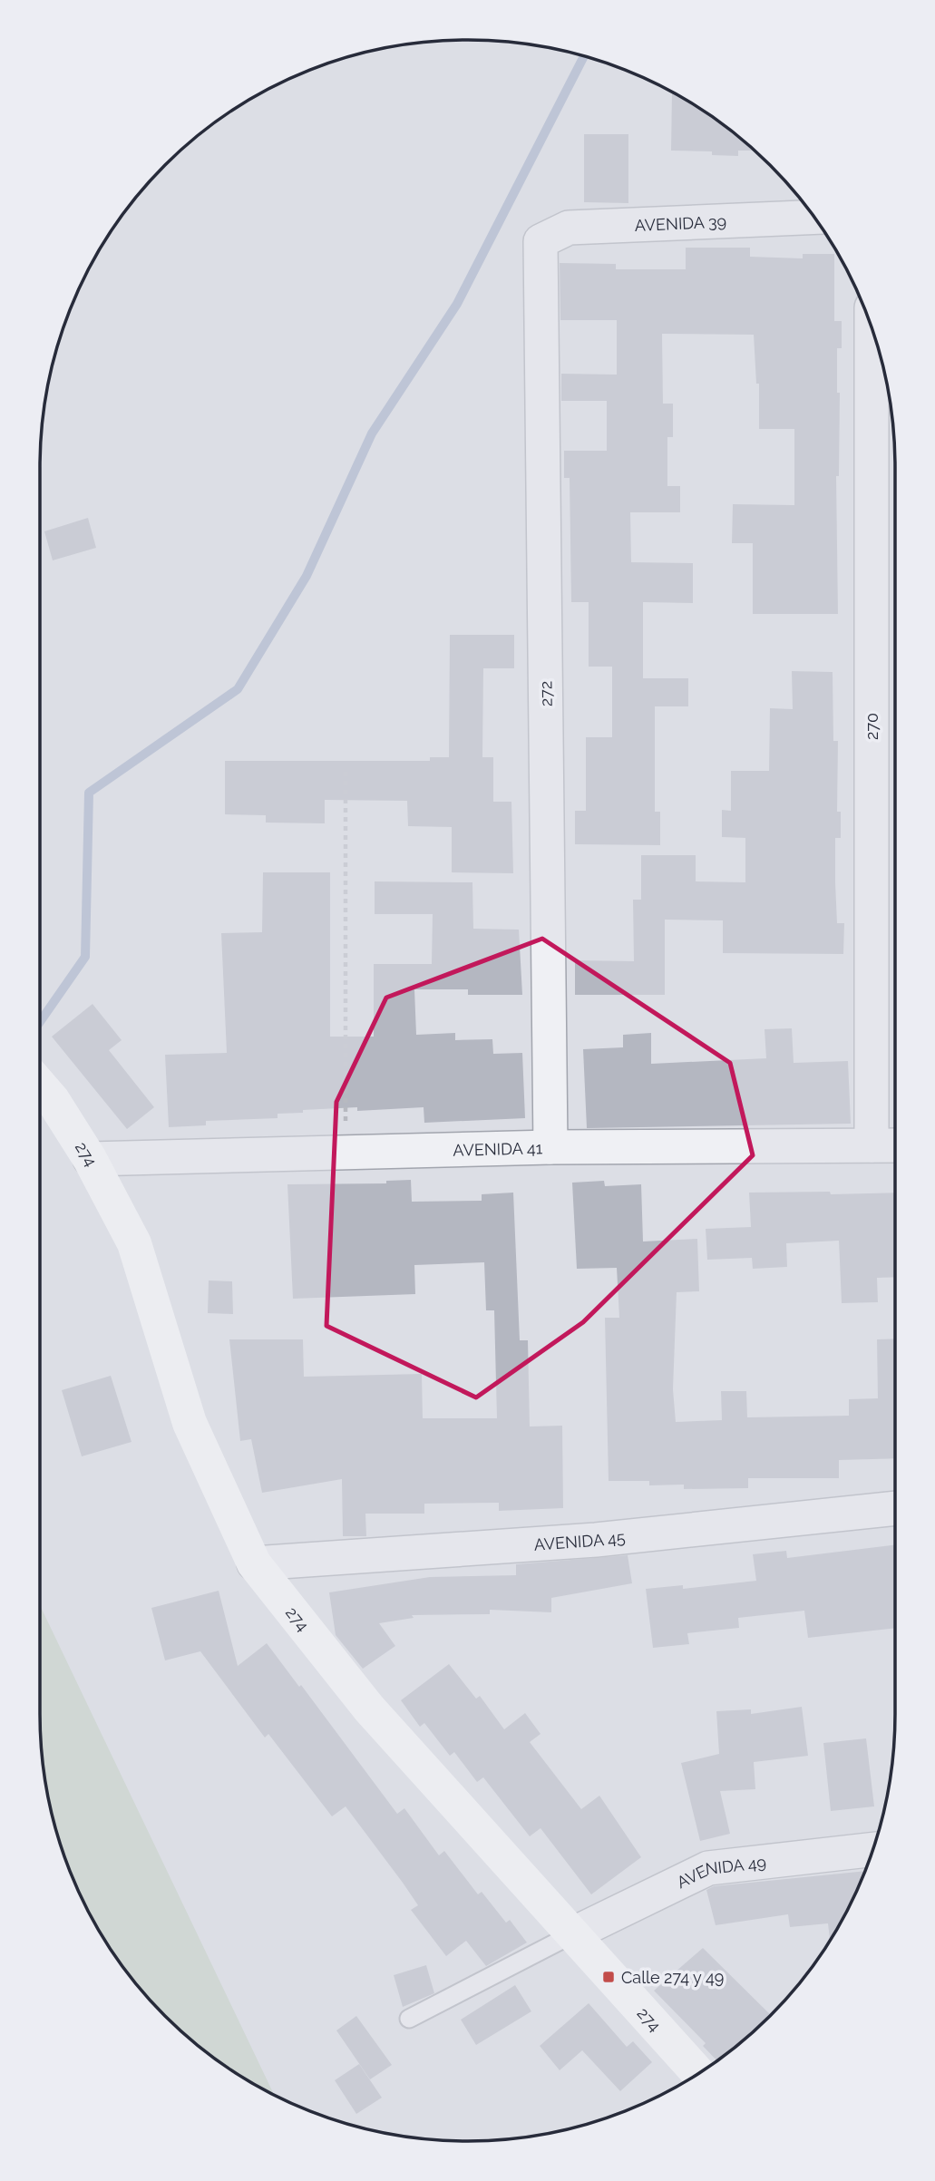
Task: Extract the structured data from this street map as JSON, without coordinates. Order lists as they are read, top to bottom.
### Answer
{
  "streets": {
    "street": [
      "AVENIDA 39",
      "272",
      "270",
      "AVENIDA 41",
      "274",
      "AVENIDA 45",
      "AVENIDA 49"
    ]
  },
  "crossings": [
    ["AVENIDA 39", "272"],
    ["272", "AVENIDA 41"],
    ["270", "AVENIDA 41"],
    ["AVENIDA 41", "274"],
    ["274", "AVENIDA 45"],
    ["274", "AVENIDA 49"]
  ],
  "places": {
    "transit": ["Calle 274 y 49"]
  }
}
